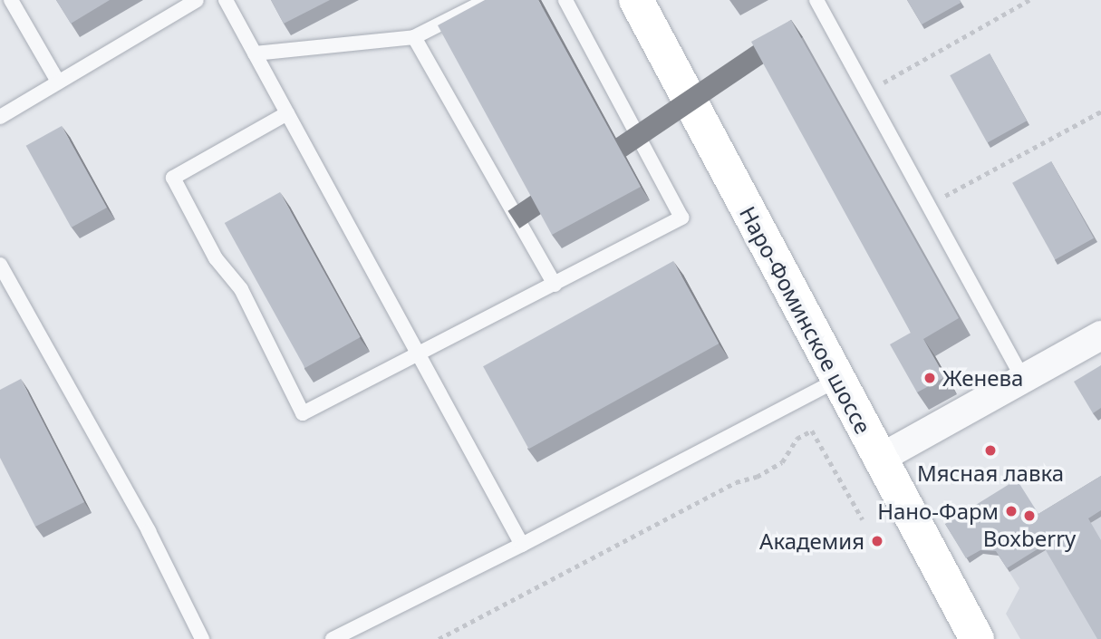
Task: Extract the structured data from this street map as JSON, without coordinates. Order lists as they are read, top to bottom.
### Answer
{
  "streets": {
    "main road": ["Наро-Фоминское шоссе"]
  },
  "places": [
    "Женева",
    "Мясная лавка",
    "Нано-Фарм",
    "Boxberry",
    "Академия"
  ]
}
